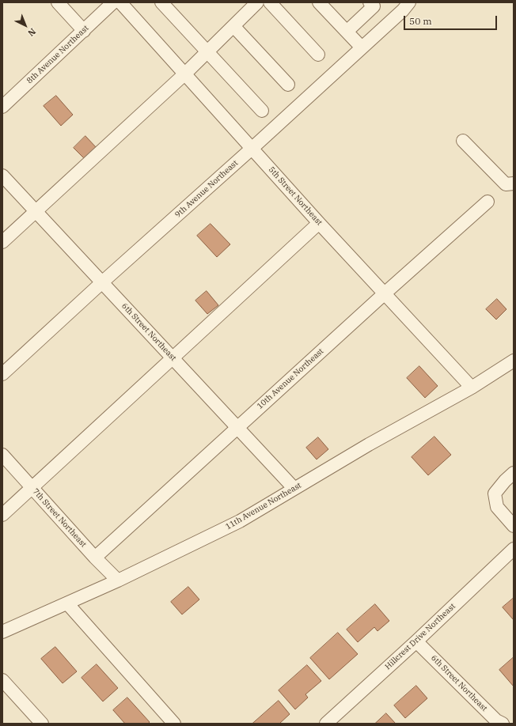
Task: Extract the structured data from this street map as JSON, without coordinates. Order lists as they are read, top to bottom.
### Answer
{
  "streets": {
    "street": [
      "8th Avenue Northeast",
      "9th Avenue Northeast",
      "5th Street Northeast",
      "6th Street Northeast",
      "10th Avenue Northeast",
      "11th Avenue Northeast",
      "7th Street Northeast",
      "Hillcrest Drive Northeast"
    ]
  },
  "crossings": [
    ["9th Avenue Northeast", "5th Street Northeast"],
    ["9th Avenue Northeast", "6th Street Northeast"],
    ["5th Street Northeast", "10th Avenue Northeast"],
    ["5th Street Northeast", "11th Avenue Northeast"],
    ["6th Street Northeast", "10th Avenue Northeast"],
    ["6th Street Northeast", "11th Avenue Northeast"],
    ["6th Street Northeast", "Hillcrest Drive Northeast"],
    ["10th Avenue Northeast", "7th Street Northeast"],
    ["11th Avenue Northeast", "7th Street Northeast"]
  ],
  "scale_bar": "50 m",
  "north": "bottom right"
}
